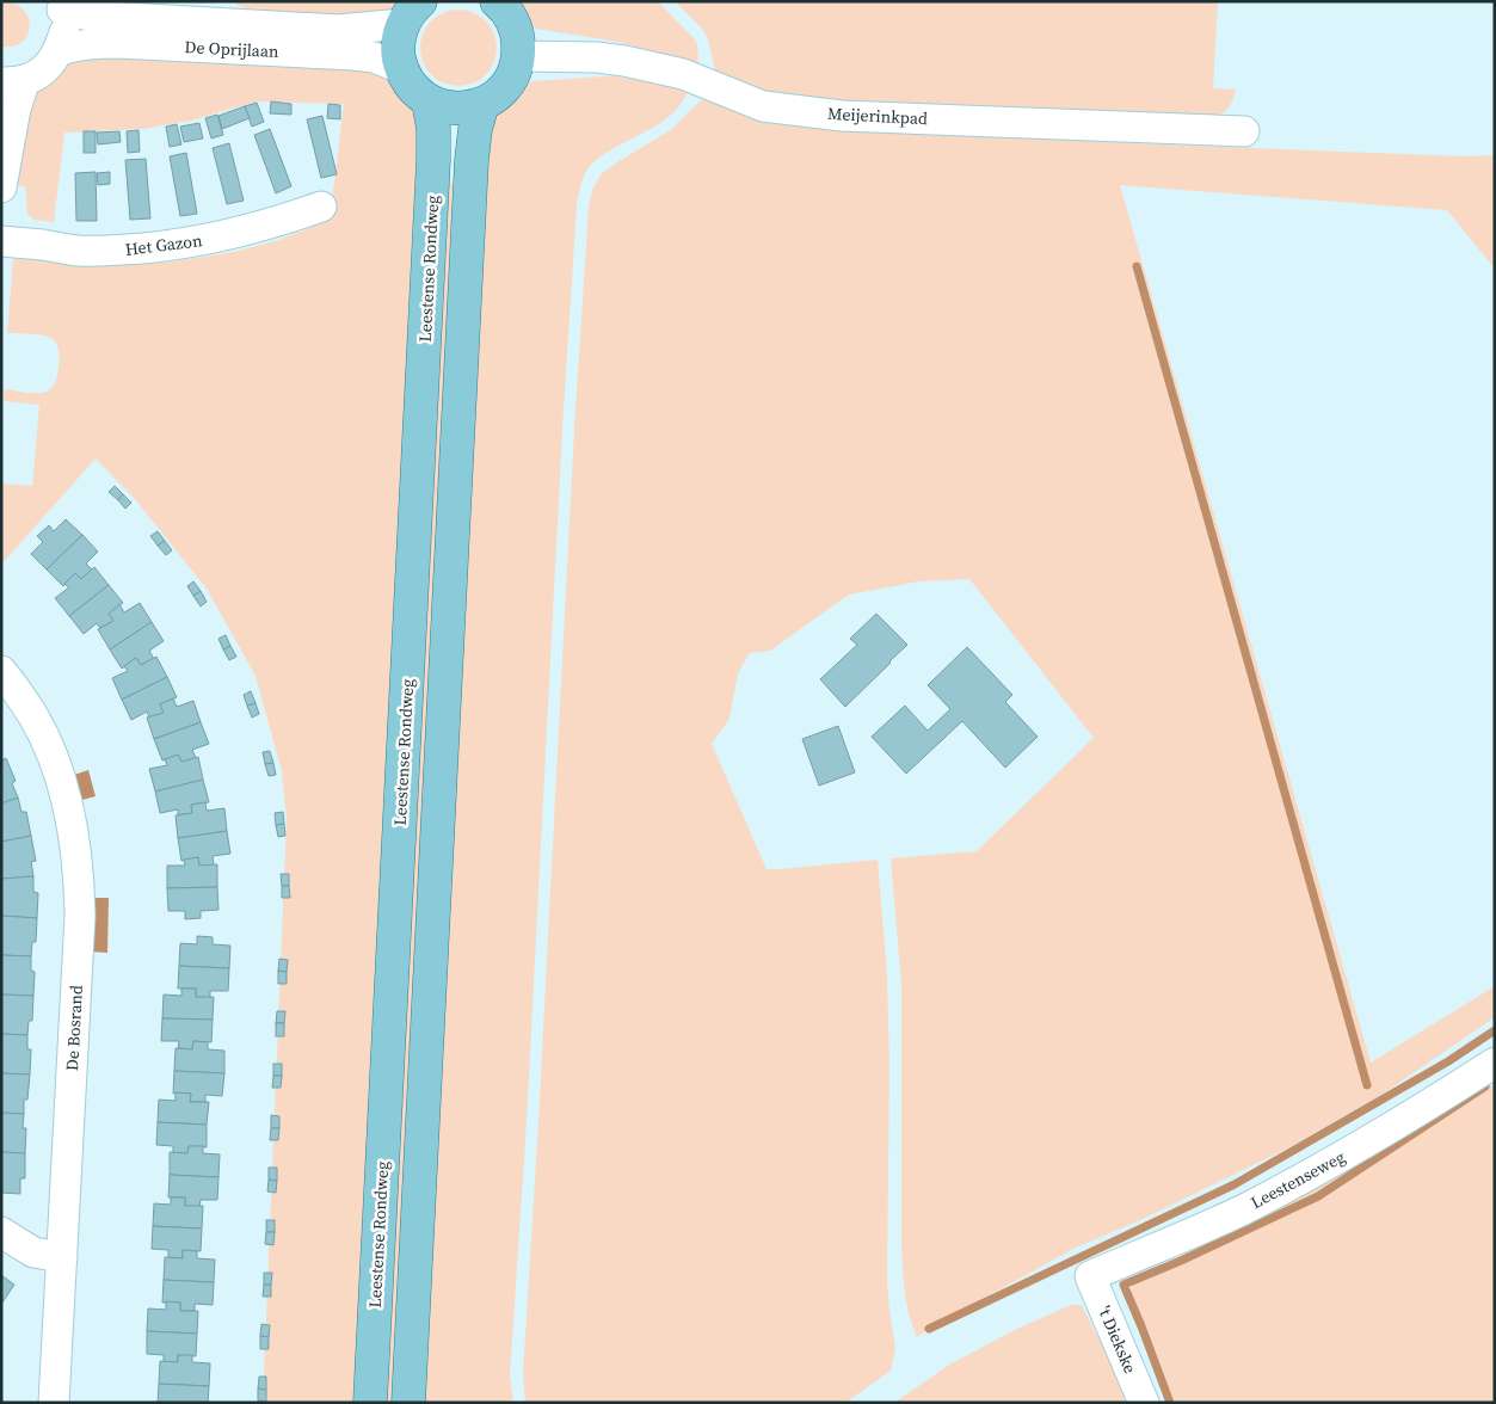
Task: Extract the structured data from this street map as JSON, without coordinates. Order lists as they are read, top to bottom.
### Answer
{
  "streets": {
    "main road": ["Leestense Rondweg"],
    "street": [
      "De Oprijlaan",
      "Meijerinkpad",
      "Het Gazon",
      "De Bosrand",
      "Leestenseweg",
      "'t Diekske"
    ]
  },
  "crossings": [
    ["Leestenseweg", "'t Diekske"]
  ]
}
